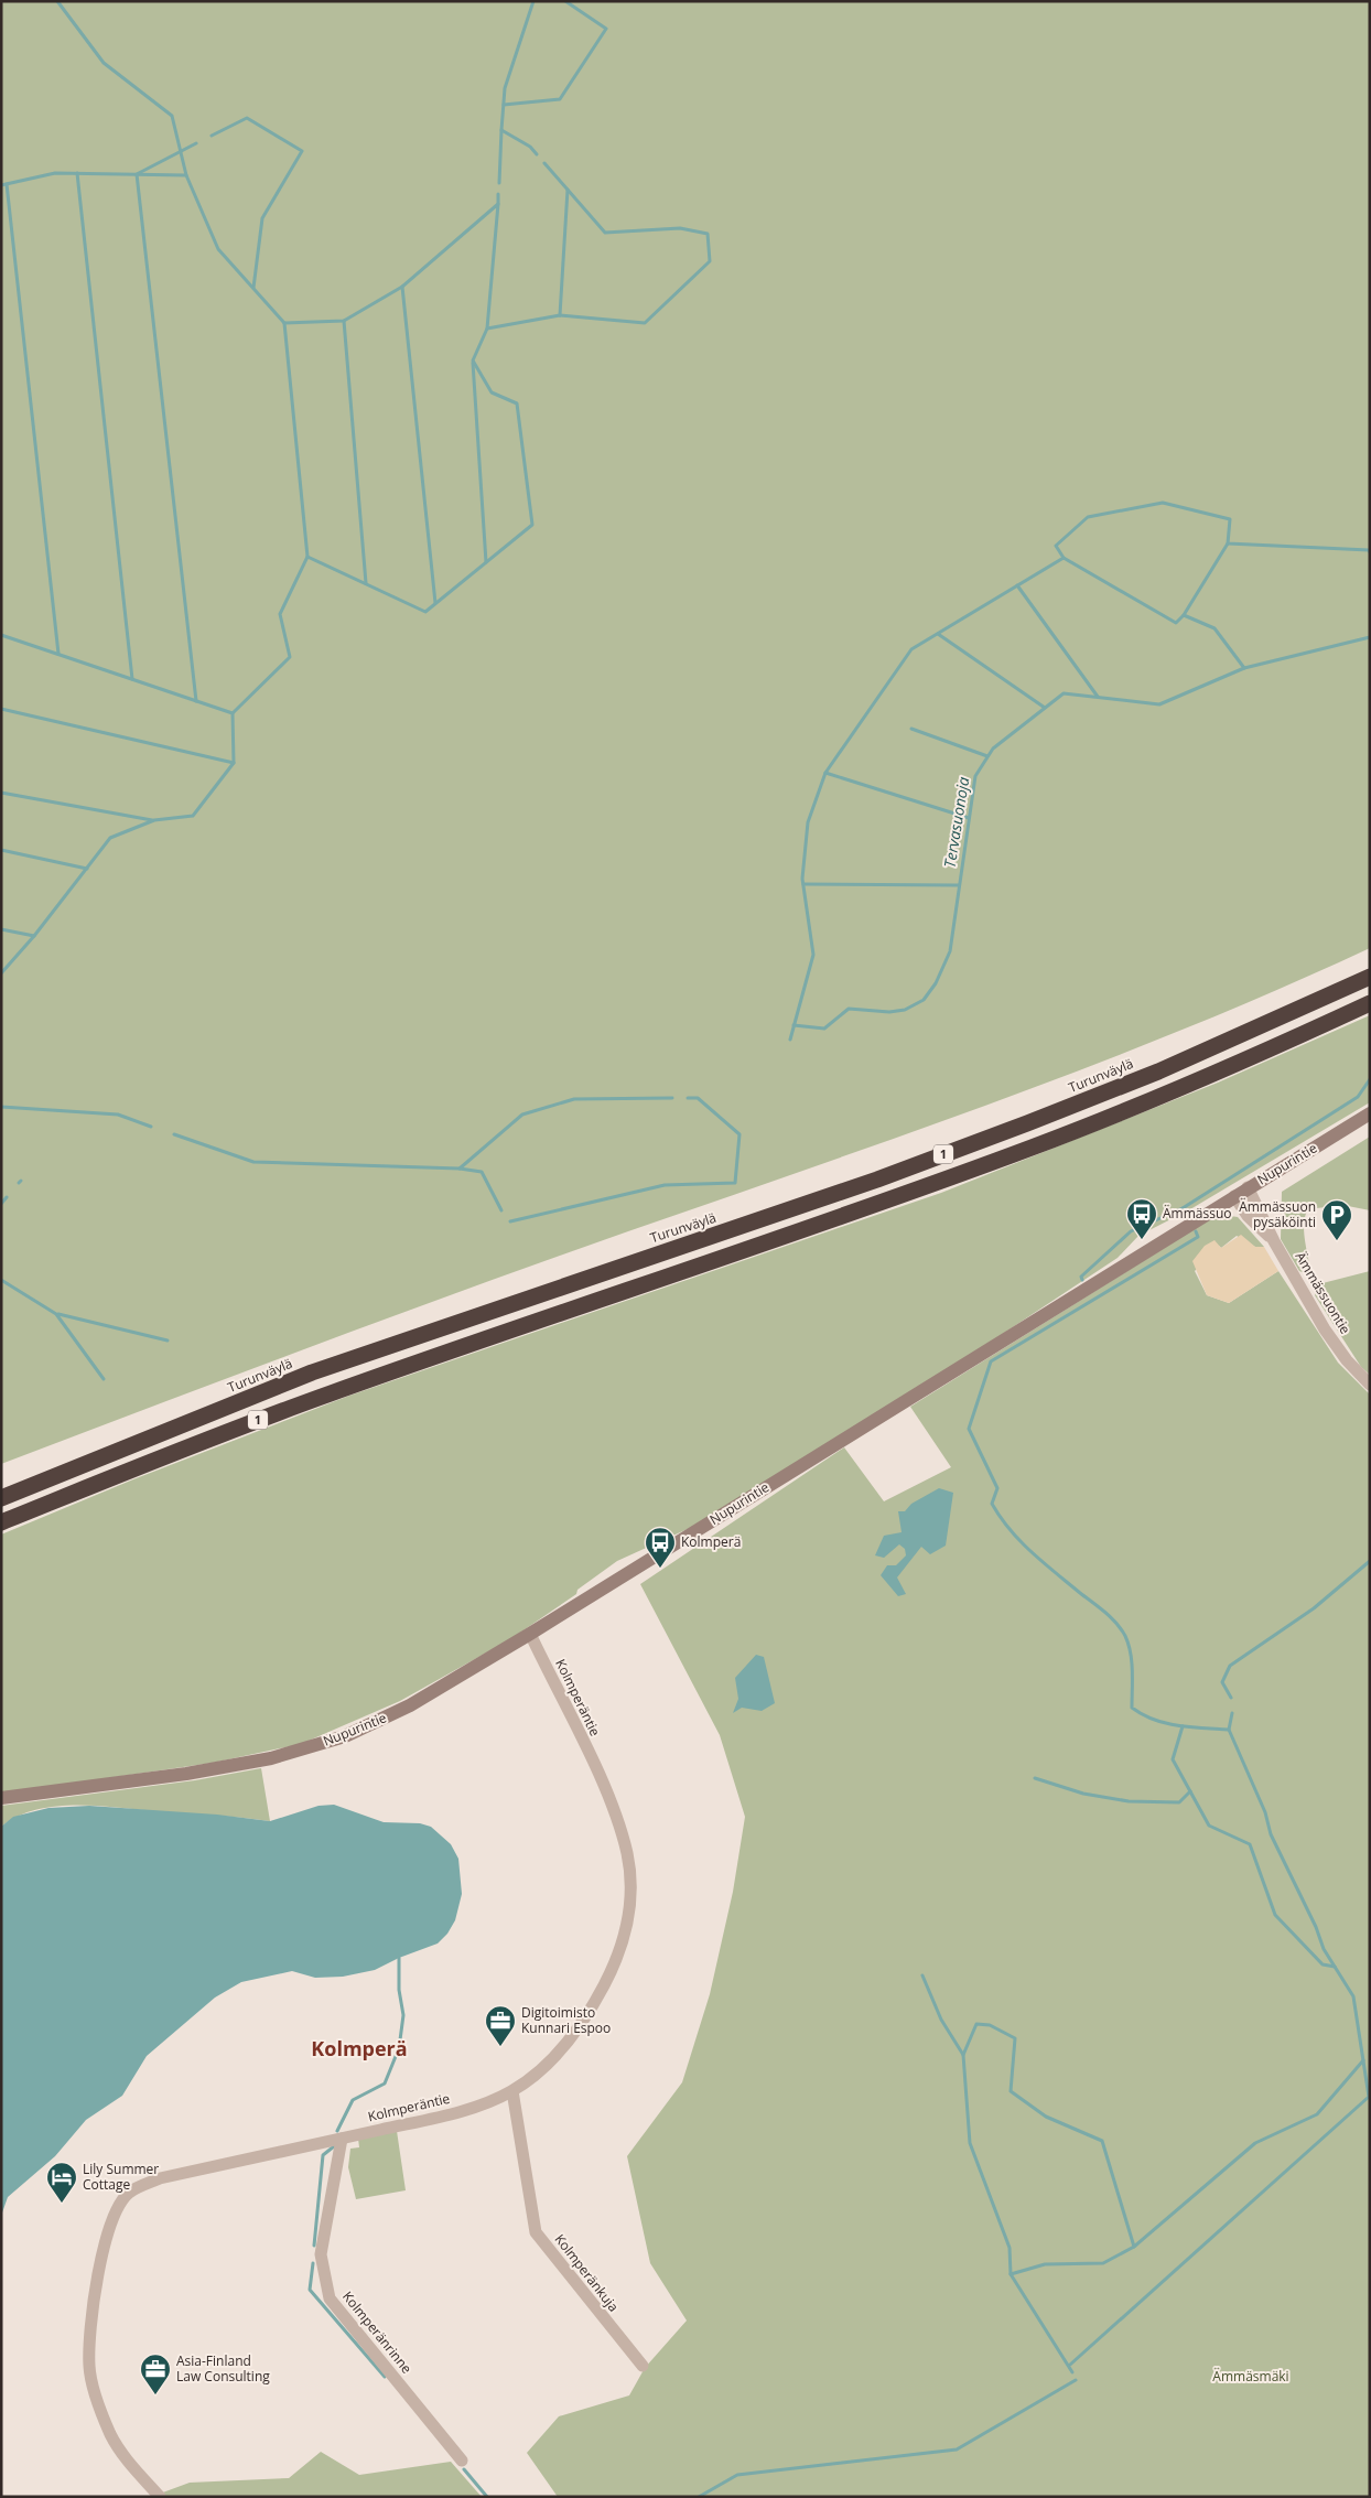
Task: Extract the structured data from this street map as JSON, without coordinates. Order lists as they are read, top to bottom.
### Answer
{
  "streets": {
    "highway": ["Turunväylä", "1"],
    "main road": ["Nupurintie"],
    "street": [
      "Ämmässuontie",
      "Kolmperäntie",
      "Kolmperänkuja",
      "Kolmperänrinne"
    ]
  },
  "crossings": [
    ["Nupurintie", "Ämmässuontie"],
    ["Nupurintie", "Kolmperäntie"],
    ["Kolmperäntie", "Kolmperänkuja"],
    ["Kolmperäntie", "Kolmperänrinne"]
  ],
  "districts": ["Kolmperä"],
  "water": ["Tervasuonoja"],
  "parks": ["Ämmäsmäki"],
  "places": {
    "bus stop": ["Ämmässuo", "Kolmperä"],
    "parking": ["Ämmässuon pysäköinti"],
    "office": ["Digitoimisto Kunnari Espoo", "Asia-Finland Law Consulting"],
    "hotel": ["Lily Summer Cottage"]
  }
}
